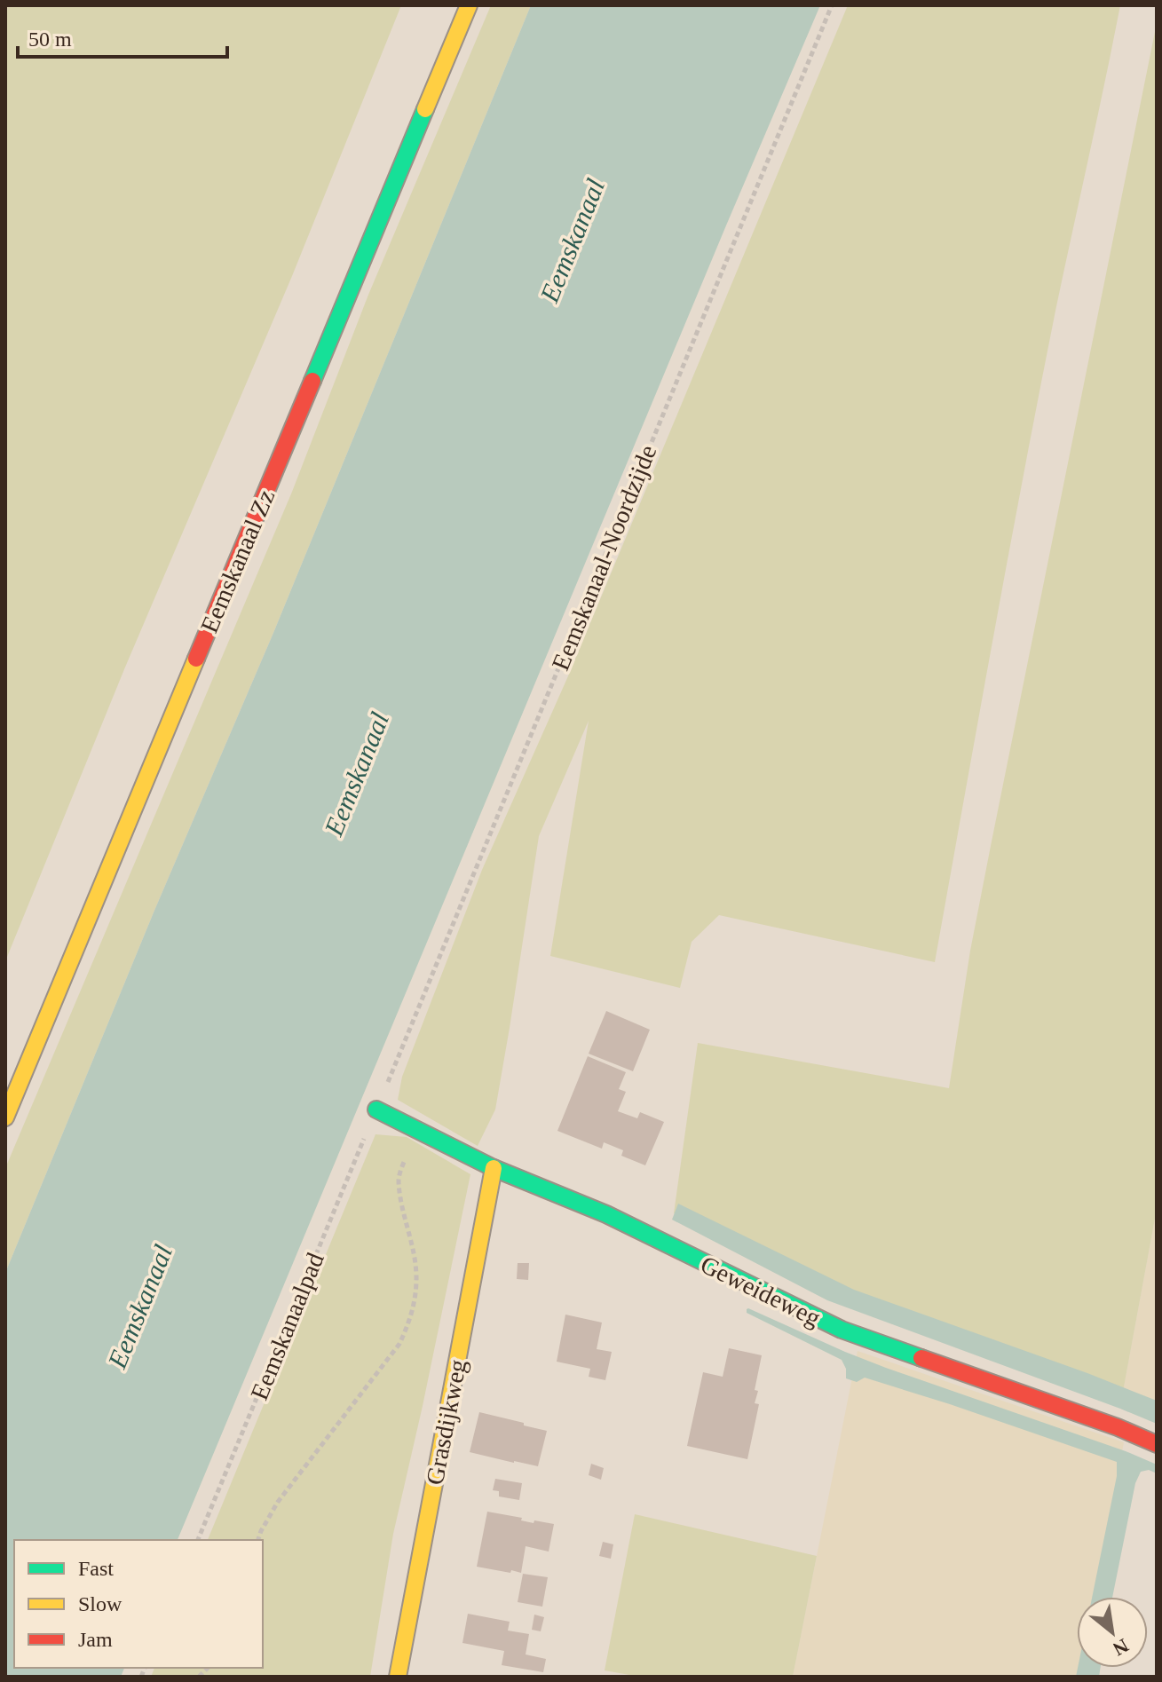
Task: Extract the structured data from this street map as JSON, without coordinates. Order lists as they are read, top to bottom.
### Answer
{
  "streets": {
    "street": ["Eemskanaal Zz", "Geweideweg", "Grasdijkweg"],
    "path": ["Eemskanaal-Noordzijde", "Eemskanaalpad"]
  },
  "crossings": [
    ["Eemskanaal-Noordzijde", "Geweideweg"],
    ["Eemskanaal-Noordzijde", "Eemskanaalpad"],
    ["Geweideweg", "Eemskanaalpad"],
    ["Geweideweg", "Grasdijkweg"]
  ],
  "water": ["Eemskanaal"],
  "legend": ["Fast", "Slow", "Jam"],
  "scale_bar": "50 m",
  "north": "bottom right"
}
